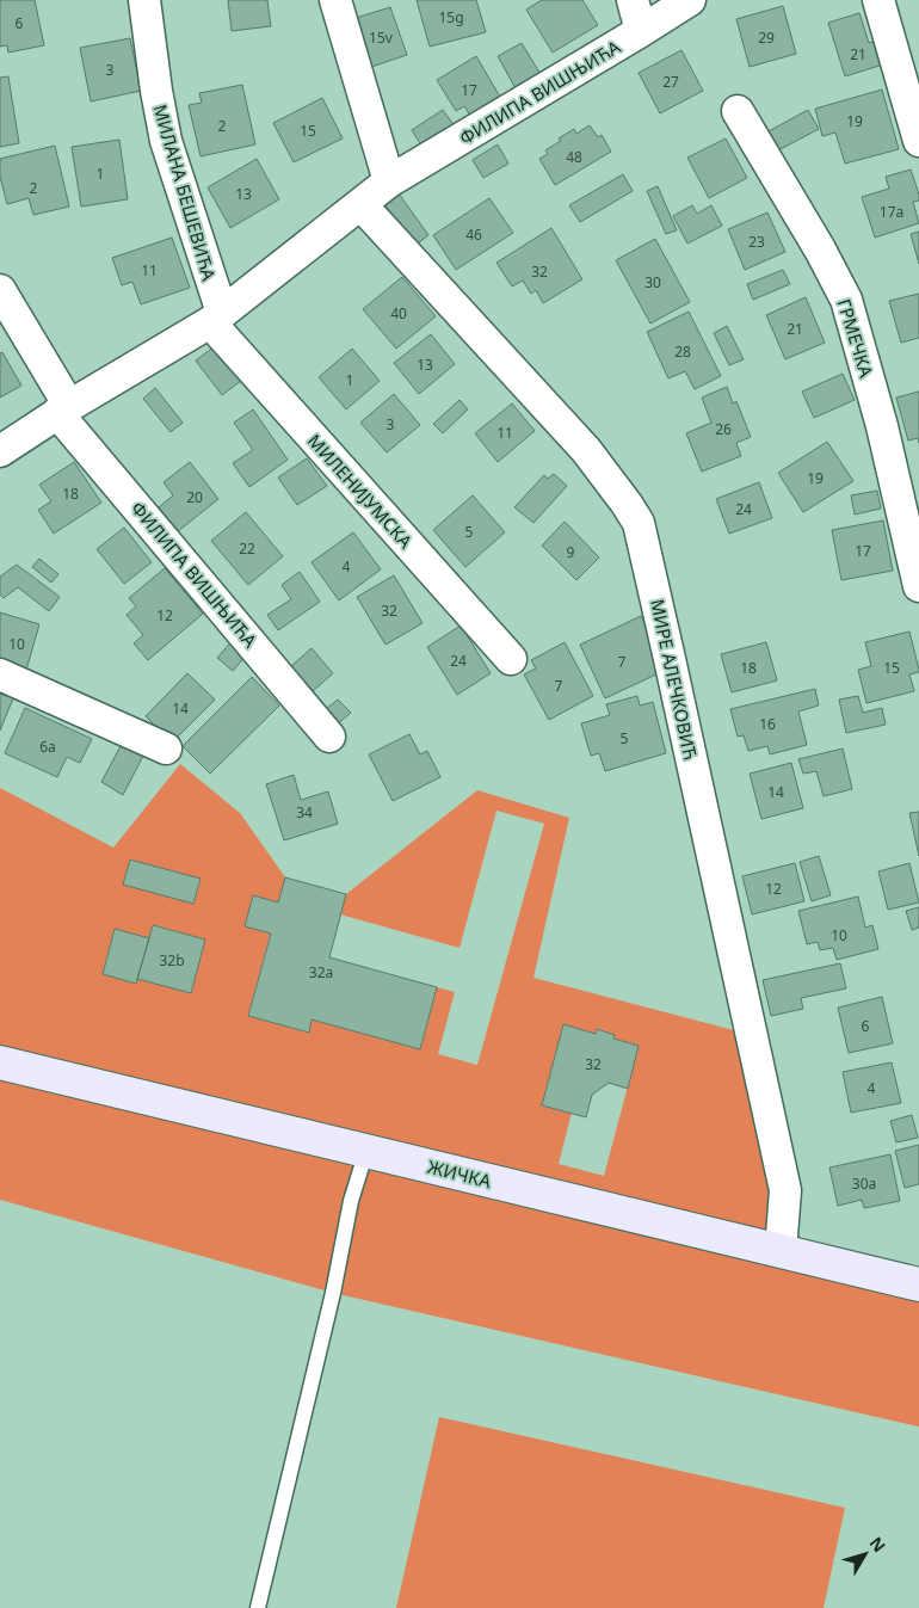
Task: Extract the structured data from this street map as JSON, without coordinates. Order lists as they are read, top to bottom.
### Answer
{
  "streets": {
    "main road": ["ЖИЧКА"],
    "street": [
      "ФИЛИПА ВИШЊИЋА",
      "МИЛАНА БЕШЕВИЋА",
      "ГРМЕЧКА",
      "МИЛЕНИЈУМСКА",
      "МИРЕ АЛЕЧКОВИЋ"
    ]
  },
  "crossings": [
    ["ФИЛИПА ВИШЊИЋА", "МИЛАНА БЕШЕВИЋА"],
    ["ФИЛИПА ВИШЊИЋА", "МИЛЕНИЈУМСКА"],
    ["ФИЛИПА ВИШЊИЋА", "МИРЕ АЛЕЧКОВИЋ"],
    ["МИЛАНА БЕШЕВИЋА", "МИЛЕНИЈУМСКА"],
    ["МИРЕ АЛЕЧКОВИЋ", "ЖИЧКА"]
  ],
  "house_numbers": [
    "15g",
    "6",
    "15v",
    "29",
    "21",
    "3",
    "27",
    "17",
    "19",
    "2",
    "15",
    "48",
    "1",
    "2",
    "13",
    "17a",
    "46",
    "23",
    "11",
    "32",
    "30",
    "40",
    "21",
    "28",
    "13",
    "1",
    "3",
    "26",
    "11",
    "19",
    "18",
    "20",
    "24",
    "5",
    "22",
    "17",
    "9",
    "4",
    "32",
    "12",
    "10",
    "24",
    "7",
    "18",
    "15",
    "7",
    "14",
    "16",
    "5",
    "6a",
    "14",
    "34",
    "12",
    "10",
    "32b",
    "32a",
    "6",
    "32",
    "4",
    "30a"
  ],
  "north": "top right"
}
